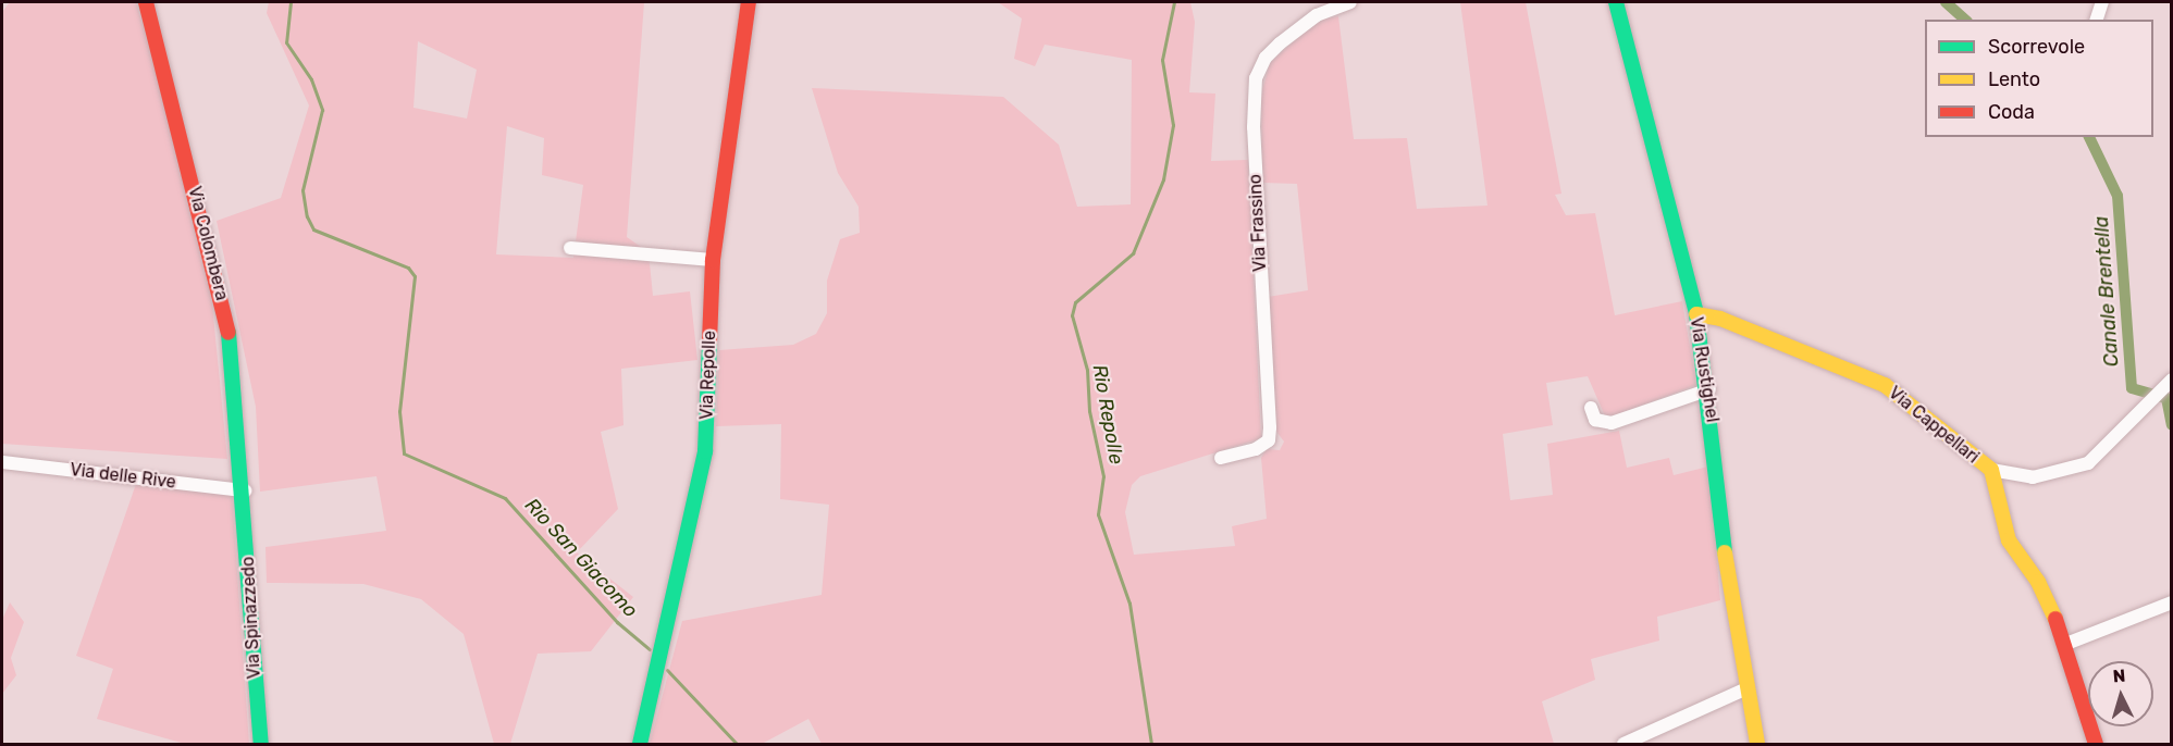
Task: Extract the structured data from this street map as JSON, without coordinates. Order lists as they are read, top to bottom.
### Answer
{
  "streets": {
    "street": [
      "Via Frassino",
      "Via Colombera",
      "Via Rustighel",
      "Via Repolle",
      "Via Cappellari",
      "Via delle Rive",
      "Via Spinazzedo"
    ]
  },
  "crossings": [
    ["Via Colombera", "Via delle Rive"],
    ["Via Colombera", "Via Spinazzedo"],
    ["Via Rustighel", "Via Cappellari"],
    ["Via delle Rive", "Via Spinazzedo"]
  ],
  "water": ["Canale Brentella", "Rio Repolle", "Rio San Giacomo"],
  "legend": ["Scorrevole", "Lento", "Coda"],
  "north": "top"
}
